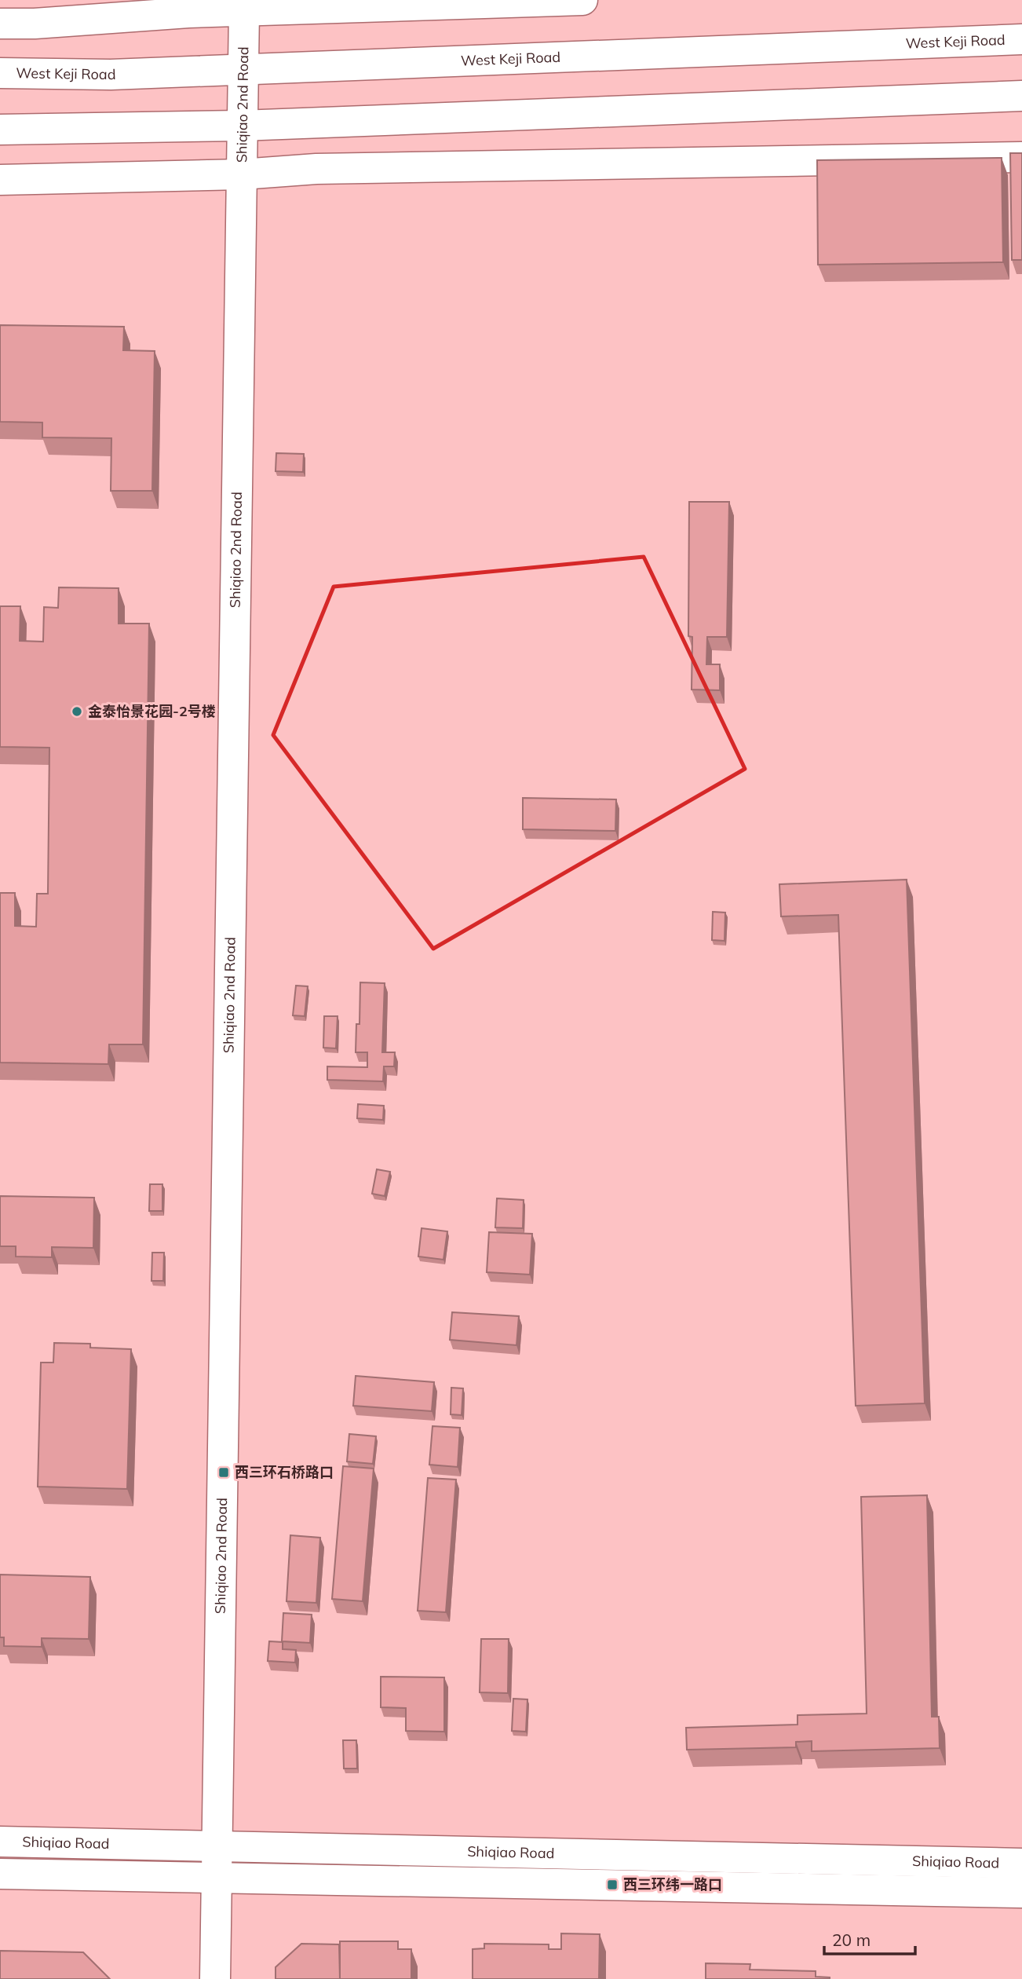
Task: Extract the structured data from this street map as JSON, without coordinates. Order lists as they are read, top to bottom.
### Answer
{
  "streets": {
    "street": ["West Keji Road", "Shiqiao 2nd Road", "Shiqiao Road"]
  },
  "crossings": [
    ["West Keji Road", "Shiqiao 2nd Road"],
    ["Shiqiao 2nd Road", "Shiqiao Road"]
  ],
  "places": {
    "other": ["金泰怡景花园-2号楼"],
    "transit": ["西三环石桥路口", "西三环纬一路口"]
  },
  "scale_bar": "20 m"
}
